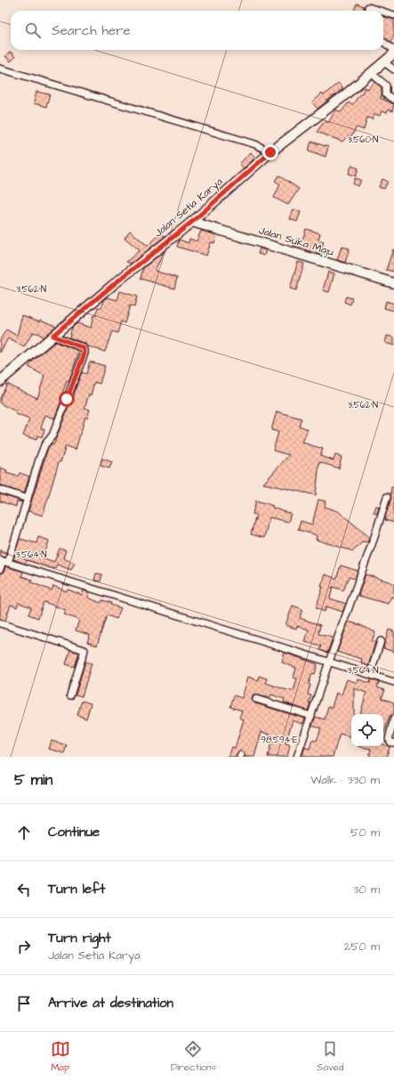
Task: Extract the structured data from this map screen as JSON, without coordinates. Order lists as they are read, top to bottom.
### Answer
{
  "streets": {
    "main road": ["Jalan Setia Karya", "Jalan Suka Maju"]
  },
  "crossings": [
    ["Jalan Setia Karya", "Jalan Suka Maju"]
  ],
  "page": {
    "search": "Search here",
    "heading": ["5 min", "Walk · 330 m"],
    "list": [
      ["Continue", "50 m"],
      ["Turn left", "30 m"],
      ["Turn right", "Jalan Setia Karya", "250 m"],
      "Arrive at destination"
    ],
    "nav": ["Map", "Directions", "Saved"]
  },
  "coordinates": [
    "3.560°N",
    "3.562°N",
    "3.564°N",
    "98.594°E"
  ]
}
